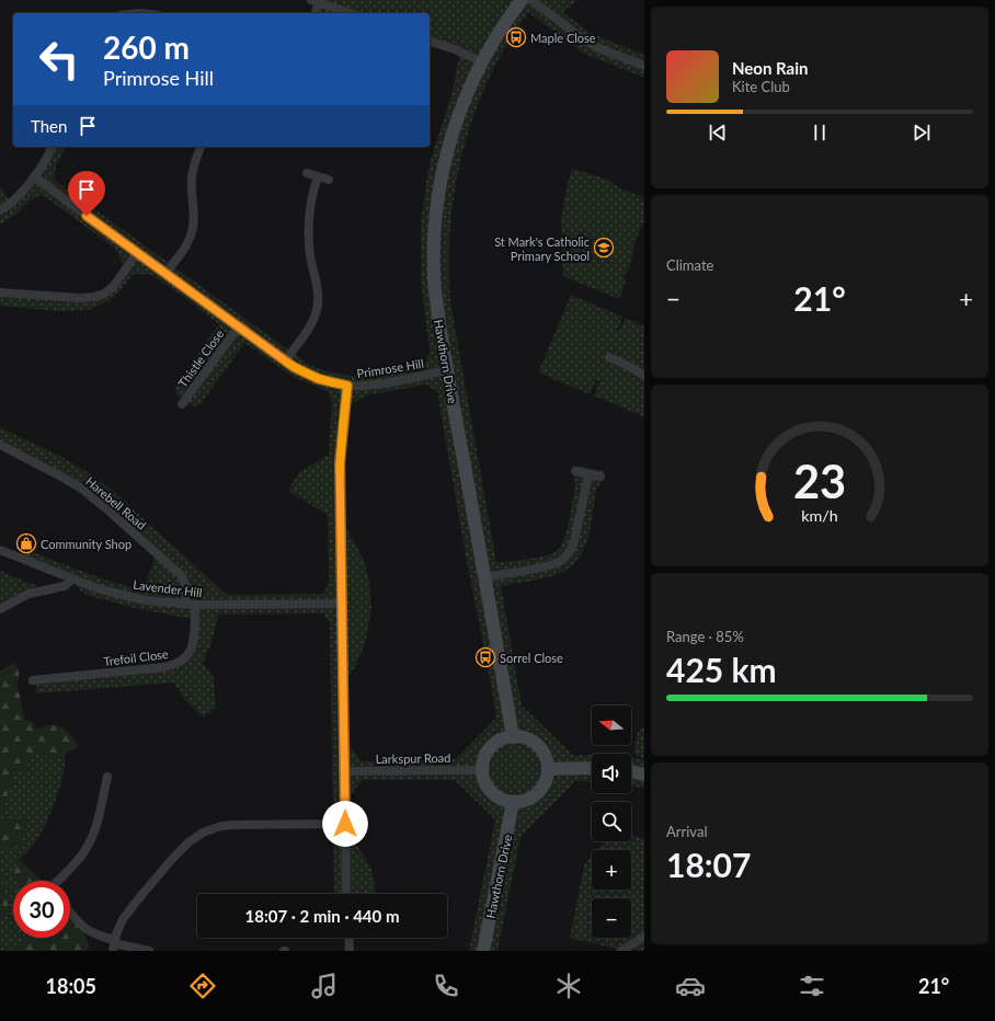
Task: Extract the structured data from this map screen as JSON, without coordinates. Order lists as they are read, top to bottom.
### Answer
{
  "streets": {
    "street": [
      "Thistle Close",
      "Hawthorn Drive",
      "Primrose Hill",
      "Harebell Road",
      "Lavender Hill",
      "Trefoil Close",
      "Larkspur Road"
    ]
  },
  "crossings": [
    ["Thistle Close", "Primrose Hill"],
    ["Hawthorn Drive", "Primrose Hill"],
    ["Hawthorn Drive", "Larkspur Road"],
    ["Harebell Road", "Lavender Hill"],
    ["Lavender Hill", "Trefoil Close"]
  ],
  "places": {
    "bus stop": ["Maple Close", "Sorrel Close"],
    "school or university": ["St Mark's Catholic Primary School"],
    "shop": ["Community Shop"]
  },
  "north": "left",
  "page": {
    "turn": ["260 m", "Primrose Hill"],
    "song": ["Neon Rain", "Kite Club"],
    "then": "Then",
    "tile": [
      "Climate",
      ["Range · 85%", "425 km"],
      ["Arrival", "18:07"]
    ],
    "heat": ["−", "21°", "+"],
    "map_buttons": ["+", "−"],
    "limit": "30",
    "trip": "18:07 · 2 min · 440 m",
    "tabs": ["18:05", "21°"],
    "gauge": ["23", "km/h"]
  }
}
